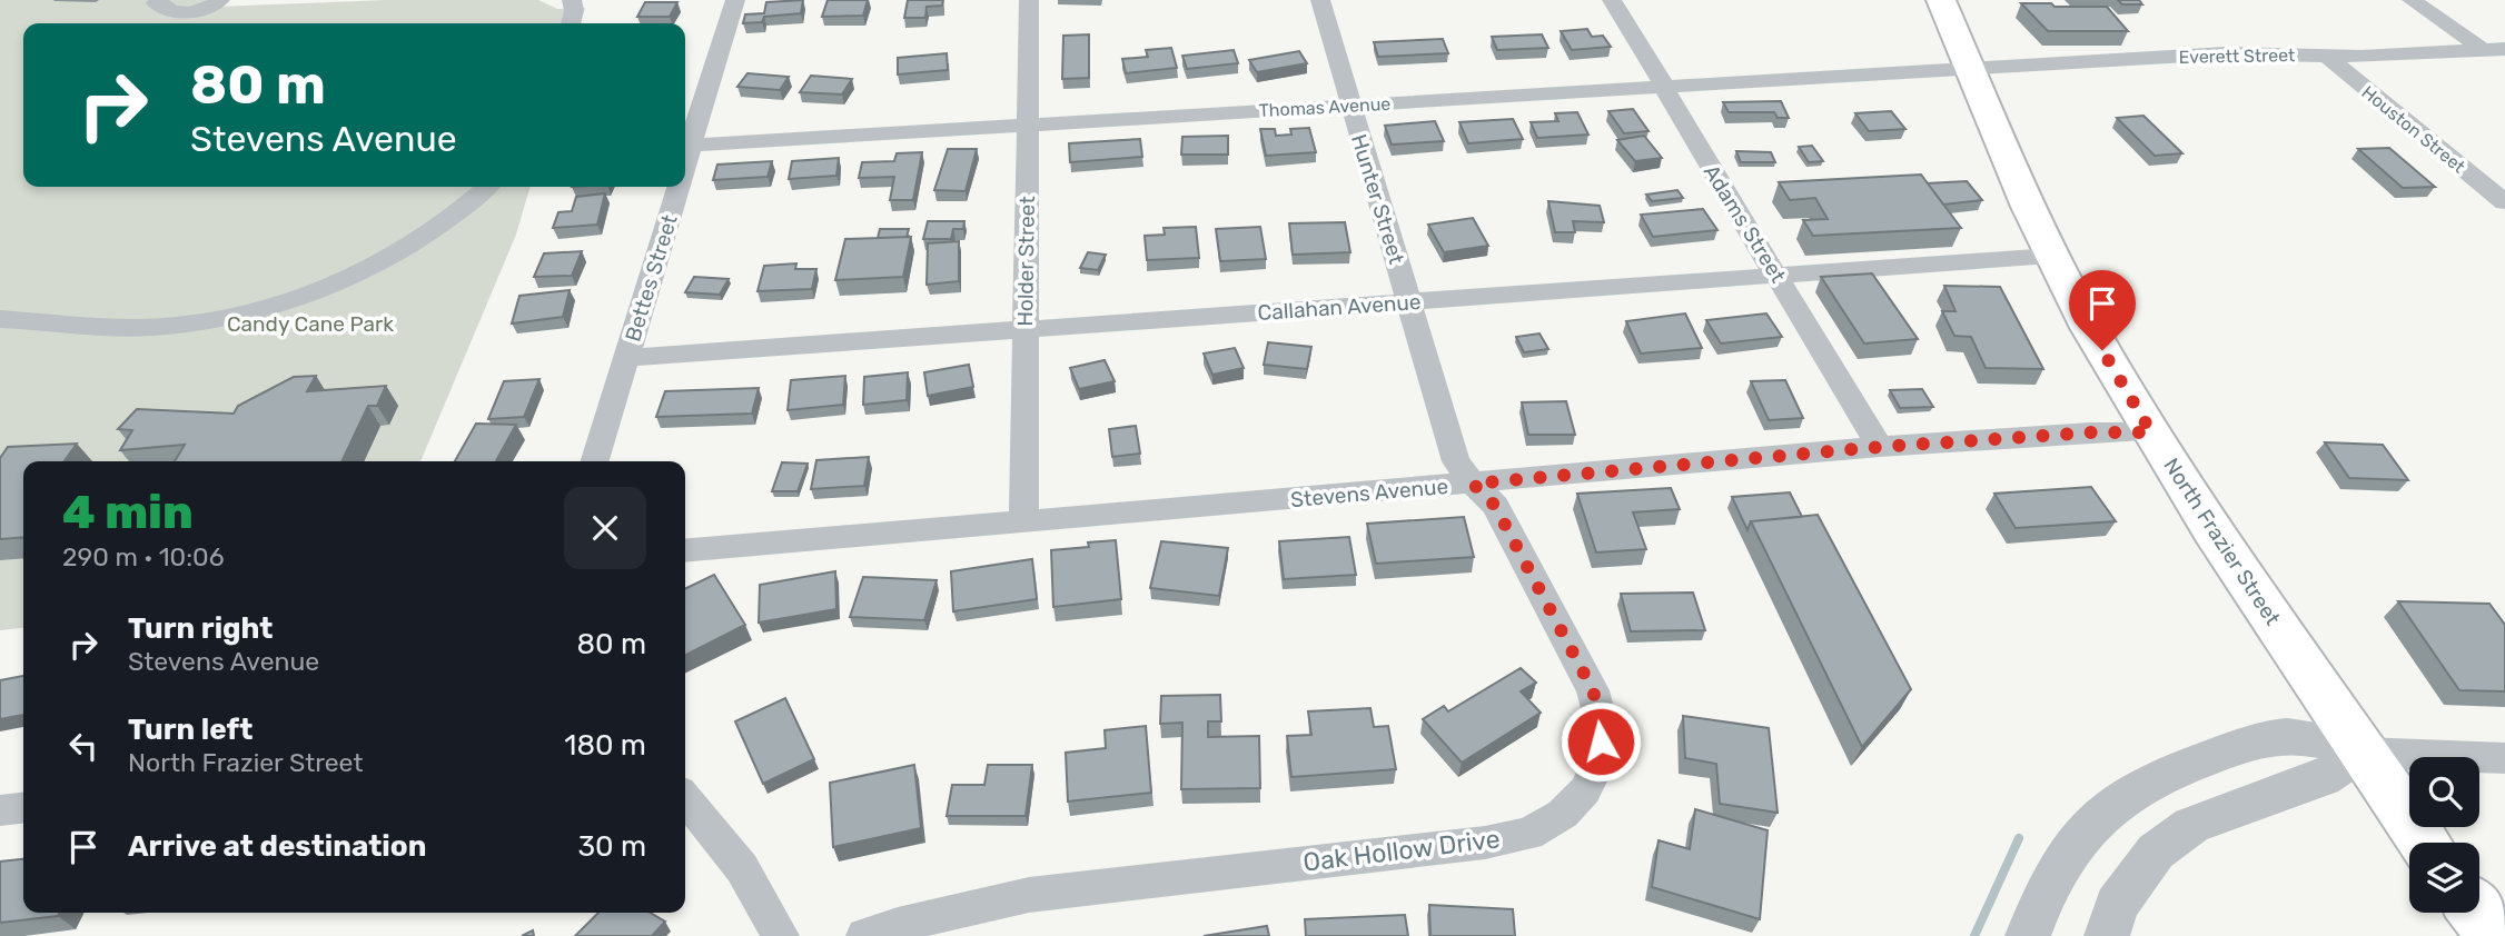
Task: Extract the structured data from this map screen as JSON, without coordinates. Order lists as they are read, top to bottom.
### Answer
{
  "streets": {
    "main road": ["North Frazier Street"],
    "street": [
      "Everett Street",
      "Thomas Avenue",
      "Houston Street",
      "Hunter Street",
      "Adams Street",
      "Holder Street",
      "Bettes Street",
      "Callahan Avenue",
      "Stevens Avenue",
      "Oak Hollow Drive"
    ]
  },
  "crossings": [
    ["Everett Street", "Thomas Avenue"],
    ["Everett Street", "Houston Street"],
    ["Everett Street", "North Frazier Street"],
    ["Thomas Avenue", "Hunter Street"],
    ["Thomas Avenue", "Adams Street"],
    ["Thomas Avenue", "Holder Street"],
    ["Thomas Avenue", "Bettes Street"],
    ["Thomas Avenue", "North Frazier Street"],
    ["Hunter Street", "Callahan Avenue"],
    ["Hunter Street", "Stevens Avenue"],
    ["Hunter Street", "Oak Hollow Drive"],
    ["Adams Street", "Callahan Avenue"],
    ["Adams Street", "Stevens Avenue"],
    ["Holder Street", "Callahan Avenue"],
    ["Holder Street", "Stevens Avenue"],
    ["Bettes Street", "Callahan Avenue"],
    ["Callahan Avenue", "North Frazier Street"],
    ["Stevens Avenue", "North Frazier Street"],
    ["Stevens Avenue", "Oak Hollow Drive"]
  ],
  "parks": ["Candy Cane Park"],
  "page": {
    "turn": ["80 m", "Stevens Avenue"],
    "heading": ["4 min", "290 m · 10:06"],
    "list": [
      {
        "name": "Turn right",
        "note": "Stevens Avenue",
        "value": "80 m"
      },
      {
        "name": "Turn left",
        "note": "North Frazier Street",
        "value": "180 m"
      },
      {
        "name": "Arrive at destination",
        "value": "30 m"
      }
    ]
  }
}
